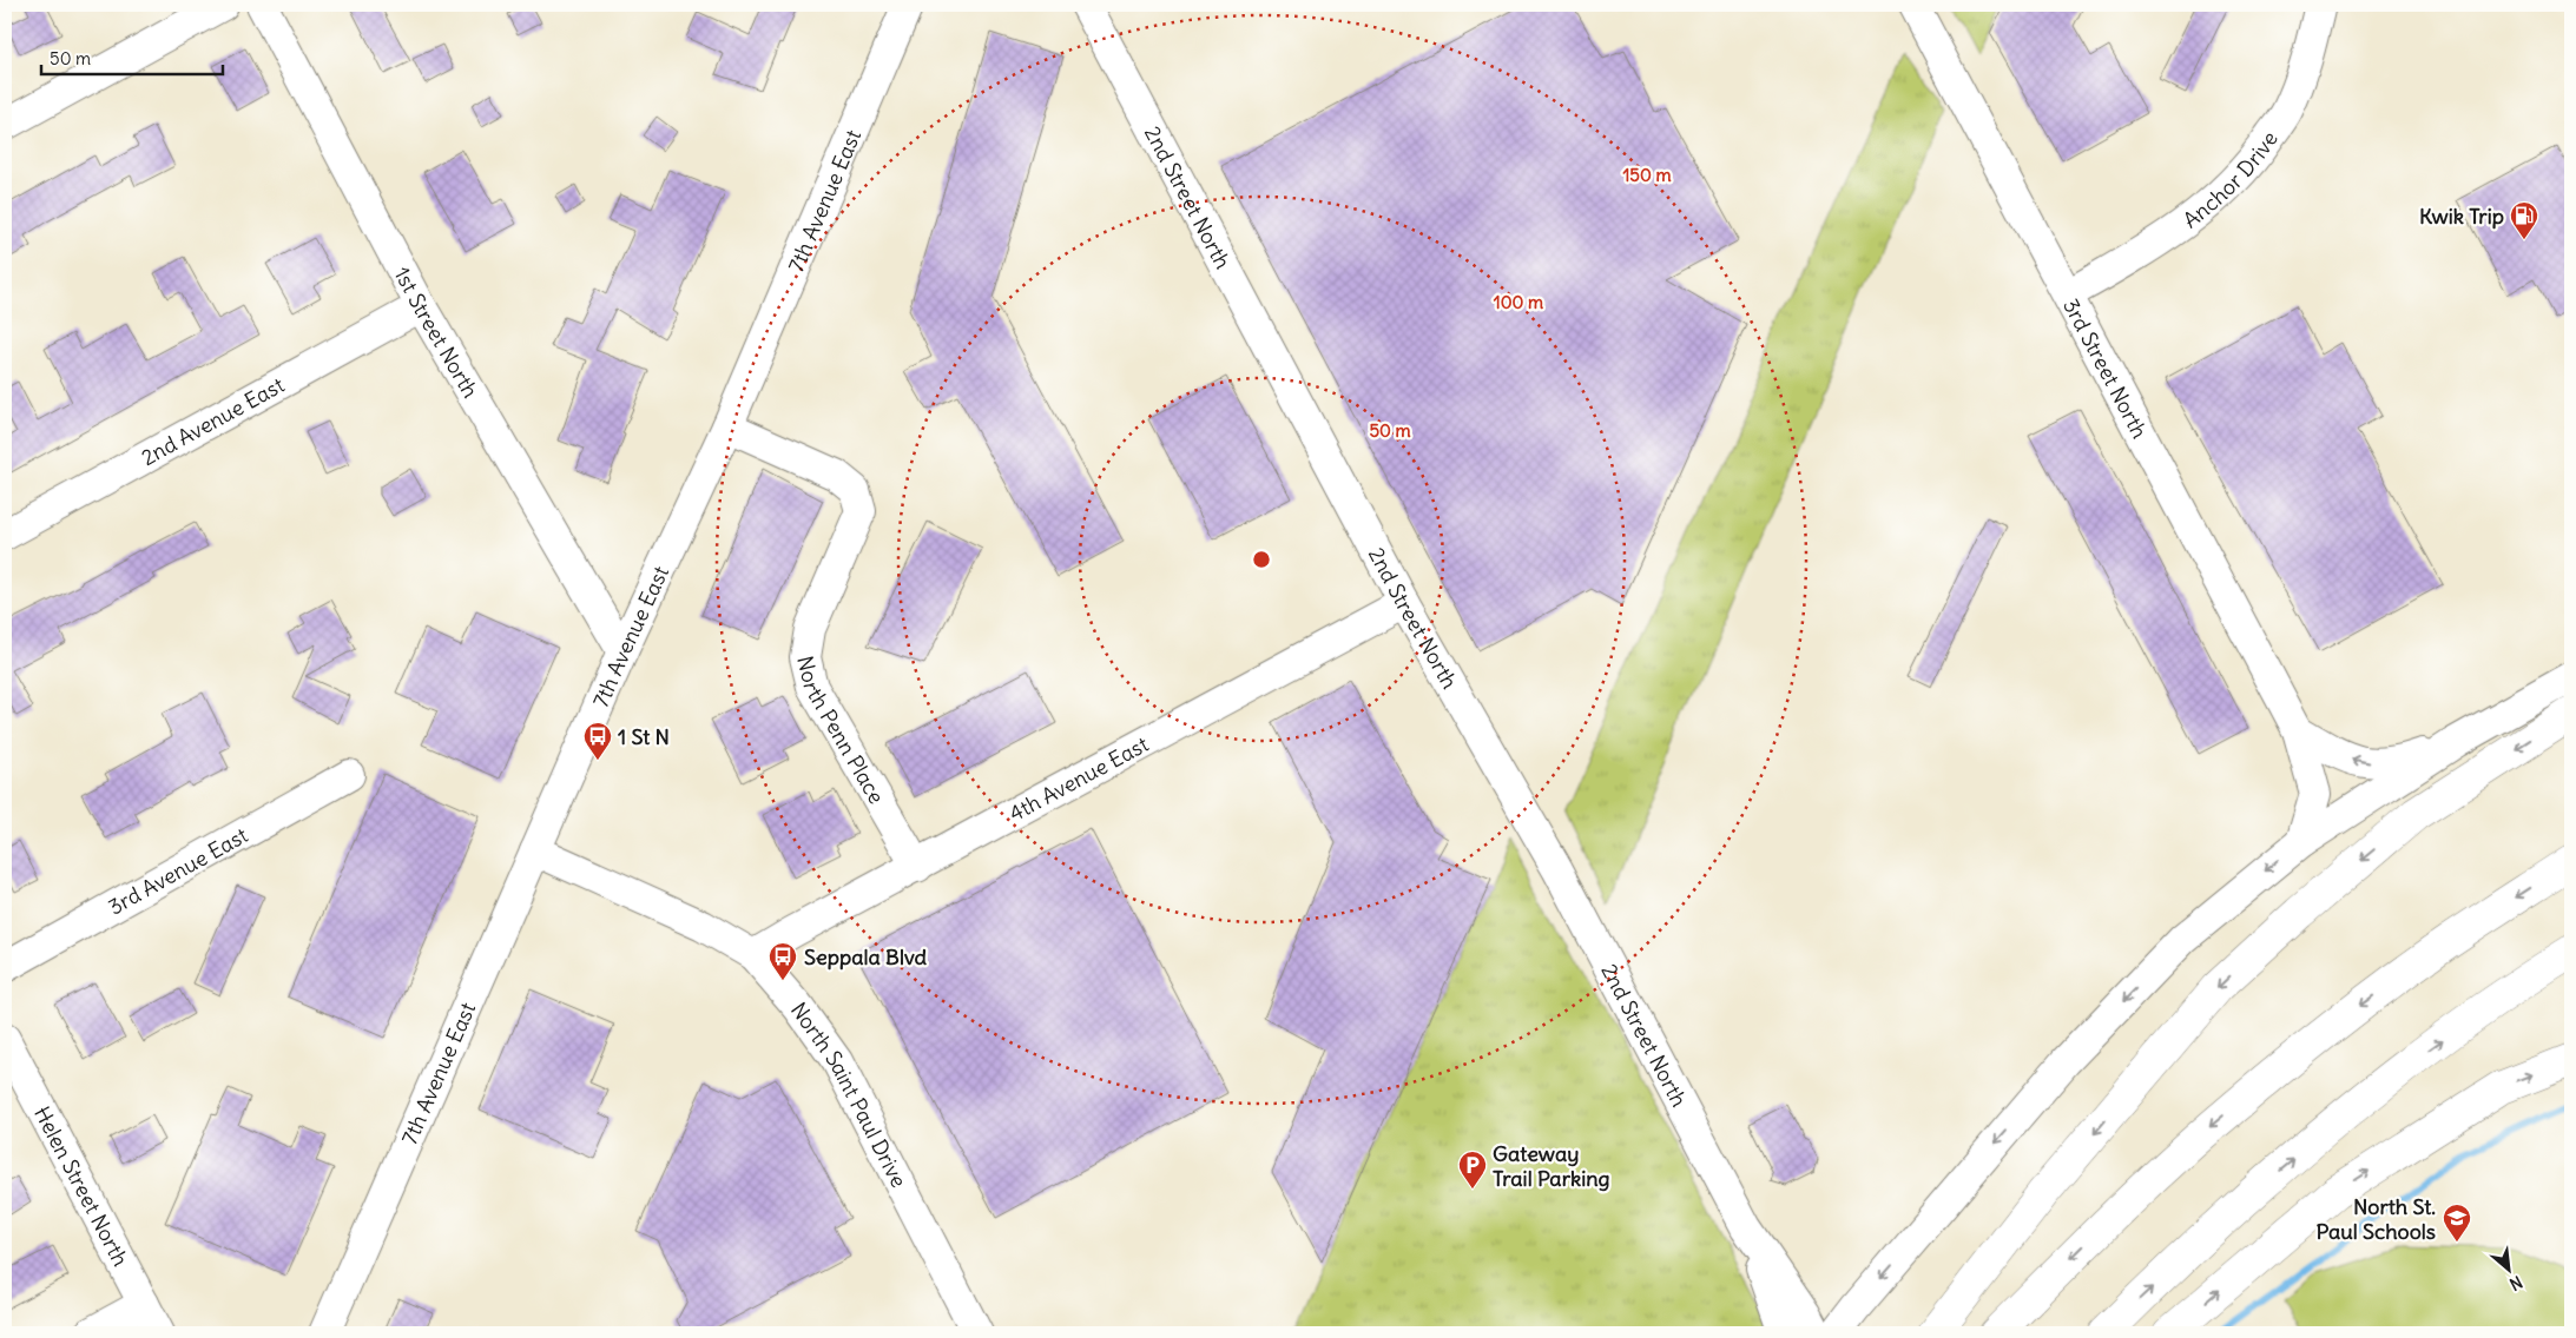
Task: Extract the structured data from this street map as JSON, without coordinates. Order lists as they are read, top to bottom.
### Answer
{
  "streets": {
    "street": [
      "Anchor Drive",
      "2nd Street North",
      "7th Avenue East",
      "1st Street North",
      "3rd Street North",
      "2nd Avenue East",
      "North Penn Place",
      "4th Avenue East",
      "3rd Avenue East",
      "North Saint Paul Drive",
      "Helen Street North"
    ]
  },
  "crossings": [
    ["Anchor Drive", "3rd Street North"],
    ["2nd Street North", "4th Avenue East"],
    ["7th Avenue East", "1st Street North"],
    ["7th Avenue East", "North Penn Place"],
    ["7th Avenue East", "North Saint Paul Drive"],
    ["1st Street North", "2nd Avenue East"],
    ["North Penn Place", "4th Avenue East"],
    ["4th Avenue East", "North Saint Paul Drive"]
  ],
  "places": {
    "fuel station": ["Kwik Trip"],
    "bus stop": ["1 St N", "Seppala Blvd"],
    "parking": ["Gateway Trail Parking"],
    "school or university": ["North St. Paul Schools"]
  },
  "scale_bar": "50 m",
  "north": "bottom right",
  "rings": ["150 m", "100 m", "50 m"]
}
